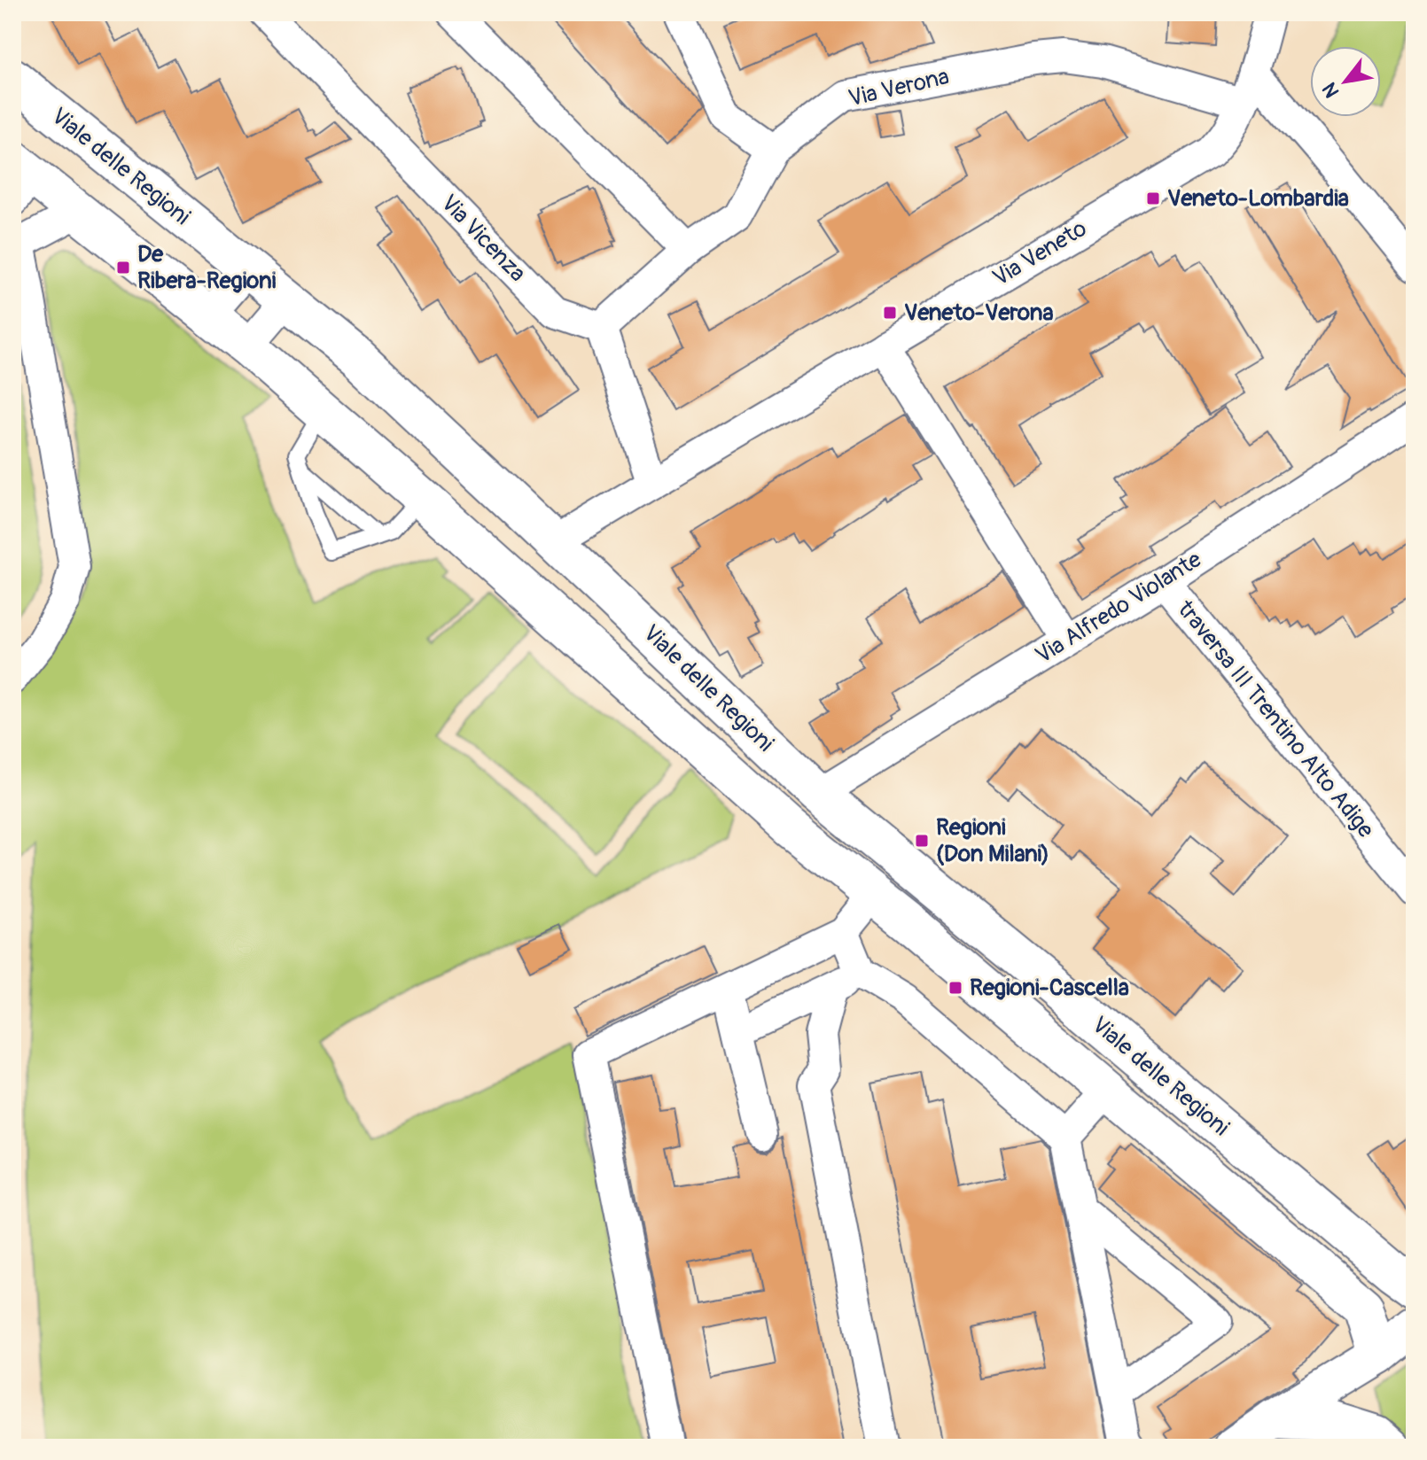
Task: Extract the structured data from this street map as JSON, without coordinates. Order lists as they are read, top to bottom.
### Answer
{
  "streets": {
    "street": [
      "Via Verona",
      "Viale delle Regioni",
      "Via Vicenza",
      "Via Veneto",
      "Via Alfredo Violante",
      "traversa III Trentino Alto Adige"
    ]
  },
  "crossings": [
    ["Via Verona", "Via Vicenza"],
    ["Via Verona", "Via Veneto"],
    ["Viale delle Regioni", "Via Veneto"],
    ["Viale delle Regioni", "Via Alfredo Violante"],
    ["Via Alfredo Violante", "traversa III Trentino Alto Adige"]
  ],
  "places": {
    "transit": [
      "Veneto-Lombardia",
      "De Ribera-Regioni",
      "Veneto-Verona",
      "Regioni (Don Milani)",
      "Regioni-Cascella"
    ]
  },
  "north": "bottom left"
}
